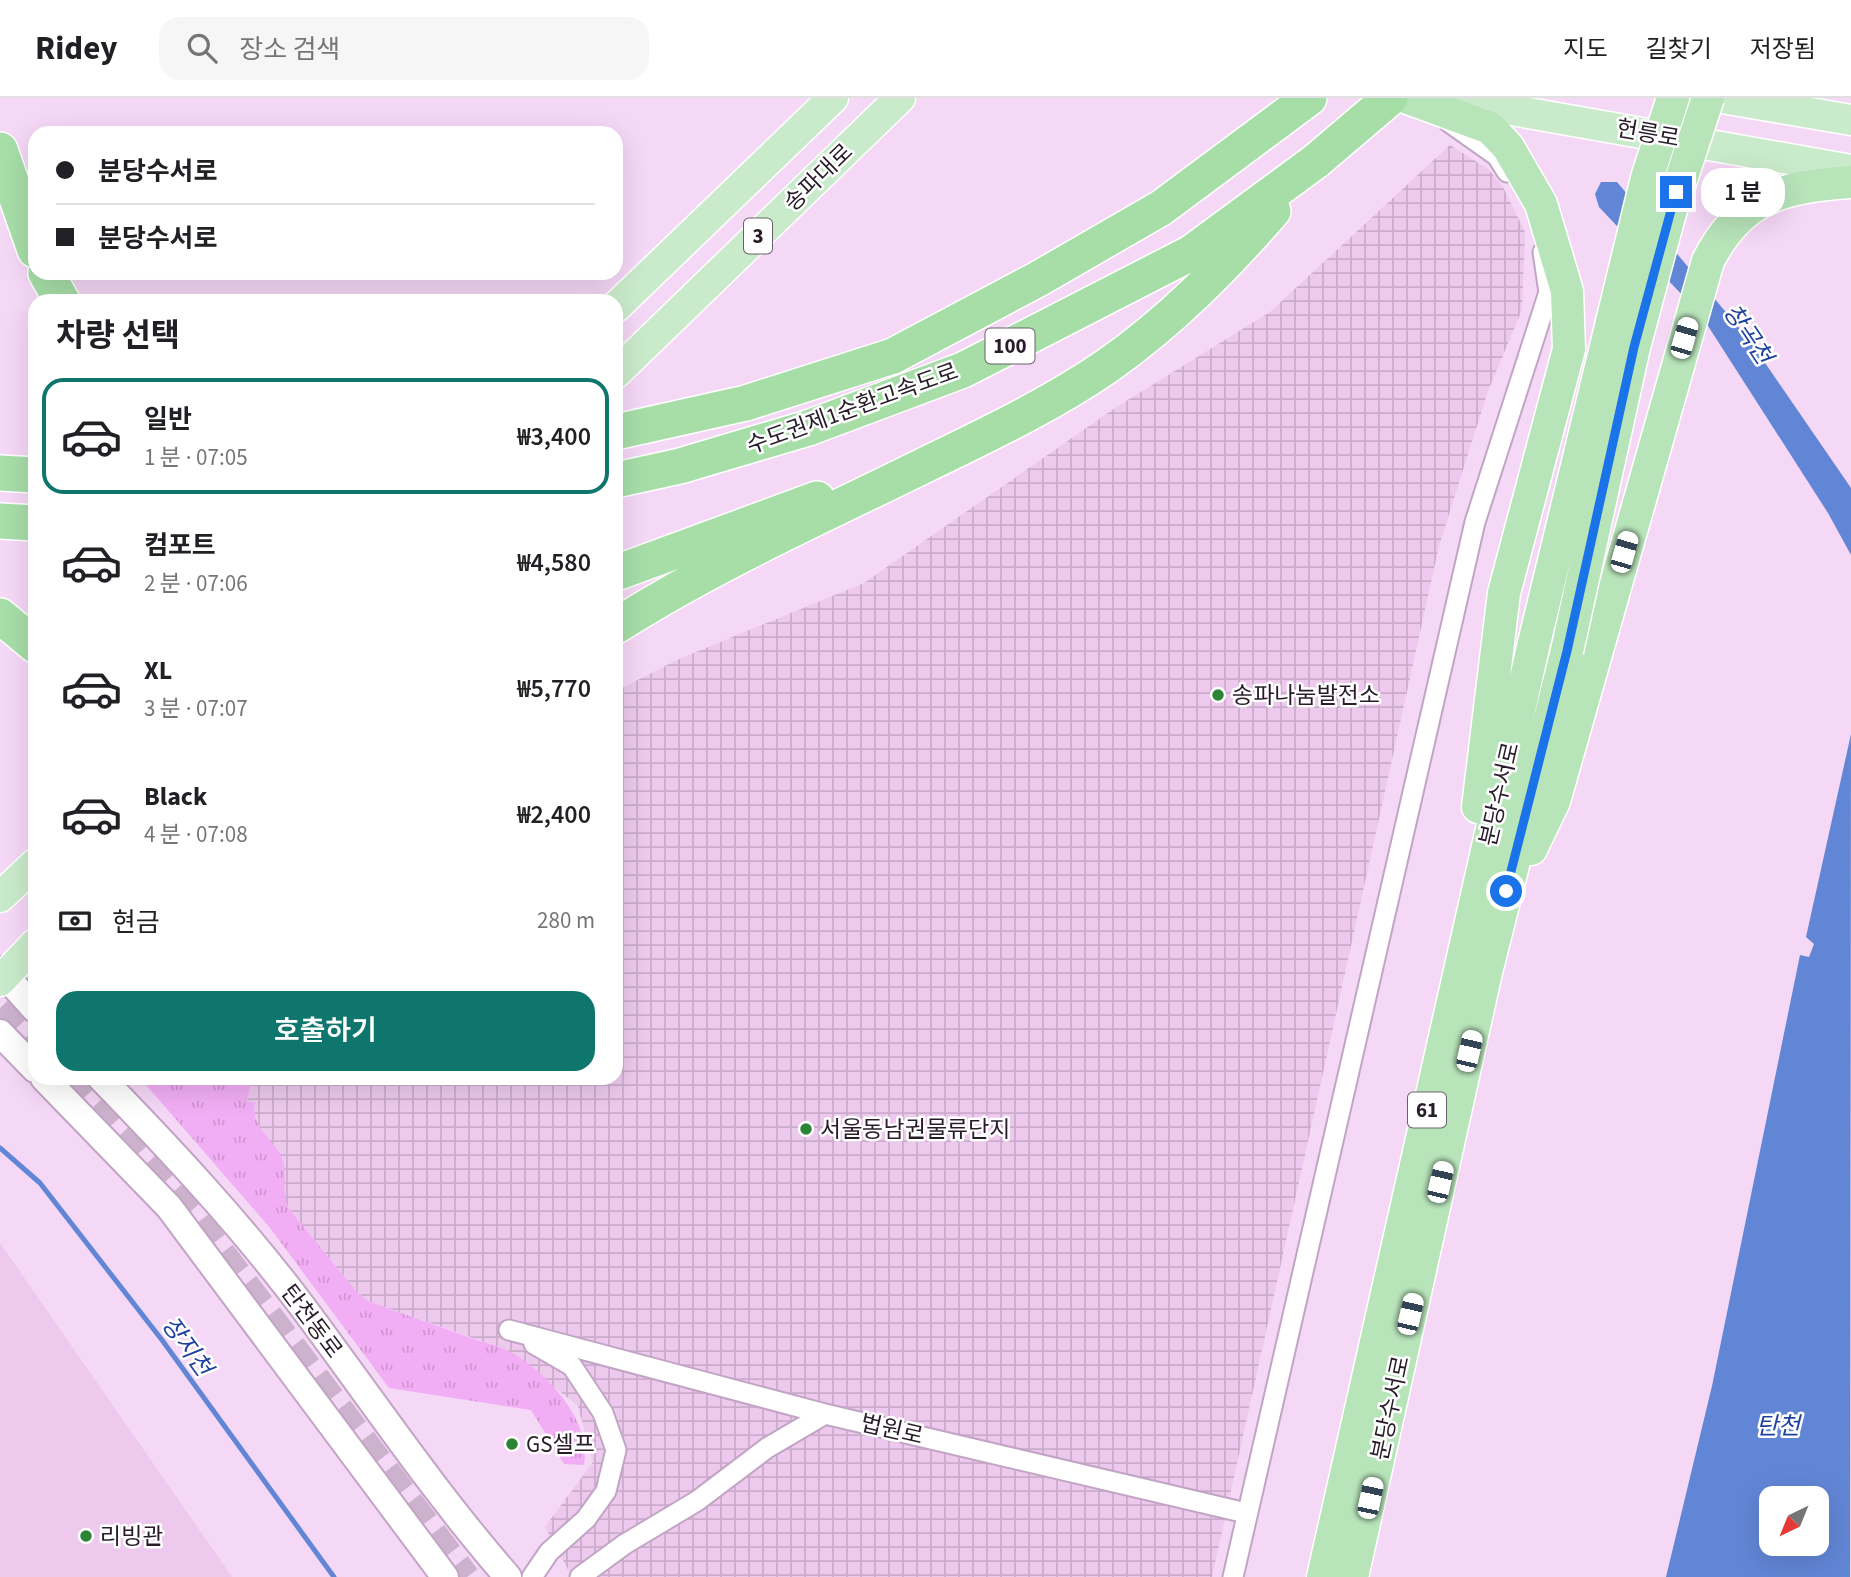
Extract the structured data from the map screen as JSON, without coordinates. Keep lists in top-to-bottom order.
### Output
{
  "streets": {
    "highway": [
      "100",
      "수도권제1순환고속도로",
      "분당수서로",
      "61"
    ],
    "main road": [
      "헌릉로",
      "송파대로",
      "3",
      "탄천동로"
    ],
    "street": ["법원로"]
  },
  "water": ["창곡천", "장지천", "탄천"],
  "places": [
    "송파나눔발전소",
    "서울동남권물류단지",
    "GS셀프",
    "리빙관"
  ],
  "north": "bottom left",
  "page": {
    "header": "Ridey",
    "search": "장소 검색",
    "nav": ["지도", "길찾기", "저장됨"],
    "banner": ["분당수서로", "분당수서로"],
    "bubble": "1 분",
    "heading": "차량 선택",
    "list": [
      {
        "name": "일반",
        "note": "1 분 · 07:05",
        "value": "₩3,400"
      },
      {
        "name": "컴포트",
        "note": "2 분 · 07:06",
        "value": "₩4,580"
      },
      {
        "name": "XL",
        "note": "3 분 · 07:07",
        "value": "₩5,770"
      },
      {
        "name": "Black",
        "note": "4 분 · 07:08",
        "value": "₩2,400"
      }
    ],
    "pay": ["현금", "280 m"],
    "buttons": "호출하기"
  }
}
